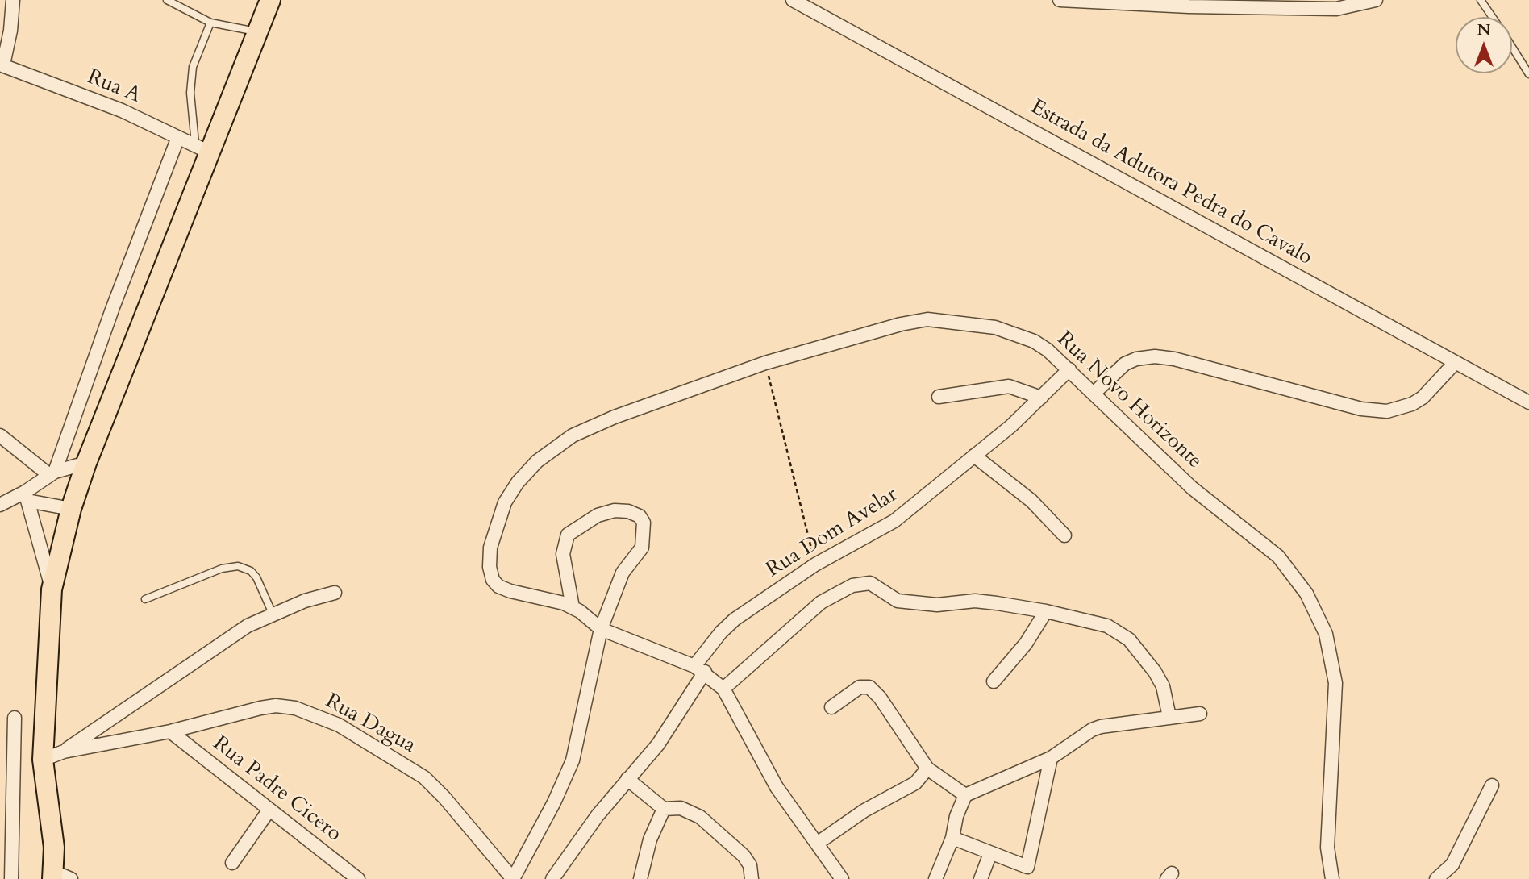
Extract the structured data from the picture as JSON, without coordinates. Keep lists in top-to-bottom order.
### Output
{
  "streets": {
    "street": [
      "Rua A",
      "Estrada da Adutora Pedra do Cavalo",
      "Rua Novo Horizonte",
      "Rua Dom Avelar",
      "Rua Dagua",
      "Rua Padre Cicero"
    ]
  },
  "crossings": [
    ["Rua Novo Horizonte", "Rua Dom Avelar"],
    ["Rua Dagua", "Rua Padre Cicero"]
  ],
  "north": "top"
}
